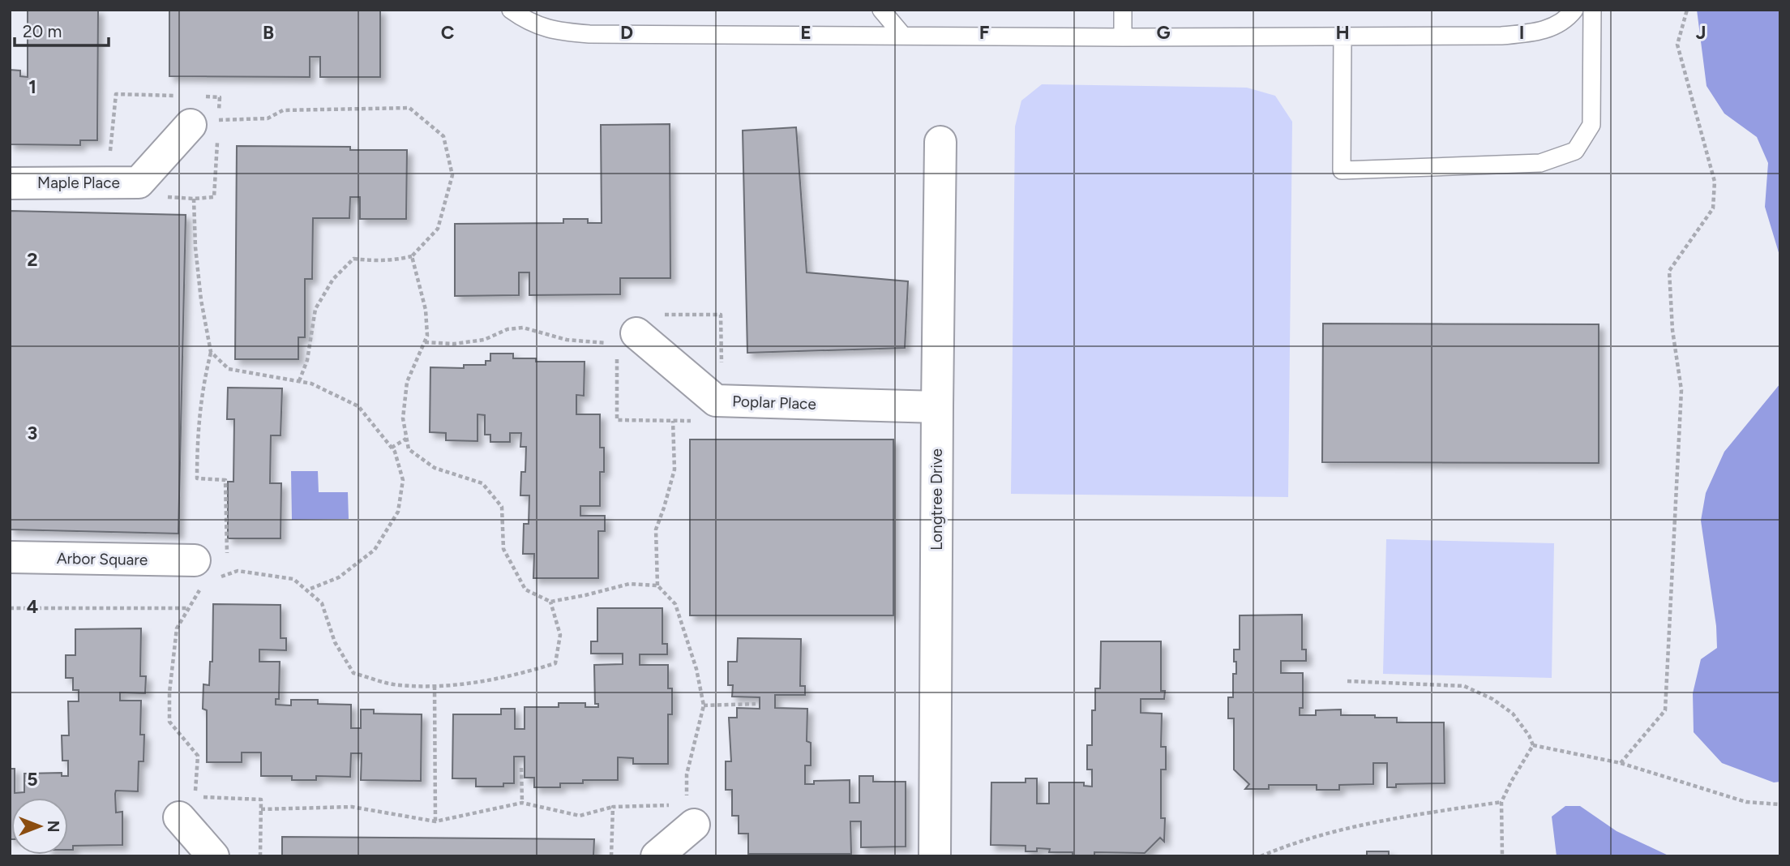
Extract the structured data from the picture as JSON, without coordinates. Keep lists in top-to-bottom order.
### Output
{
  "streets": {
    "street": [
      "Maple Place",
      "Poplar Place",
      "Longtree Drive",
      "Arbor Square"
    ]
  },
  "crossings": [
    ["Poplar Place", "Longtree Drive"]
  ],
  "scale_bar": "20 m",
  "north": "right",
  "grid": {
    "columns": [
      "B",
      "C",
      "D",
      "E",
      "F",
      "G",
      "H",
      "I",
      "J"
    ],
    "rows": [
      "1",
      "2",
      "3",
      "4",
      "5"
    ]
  }
}
